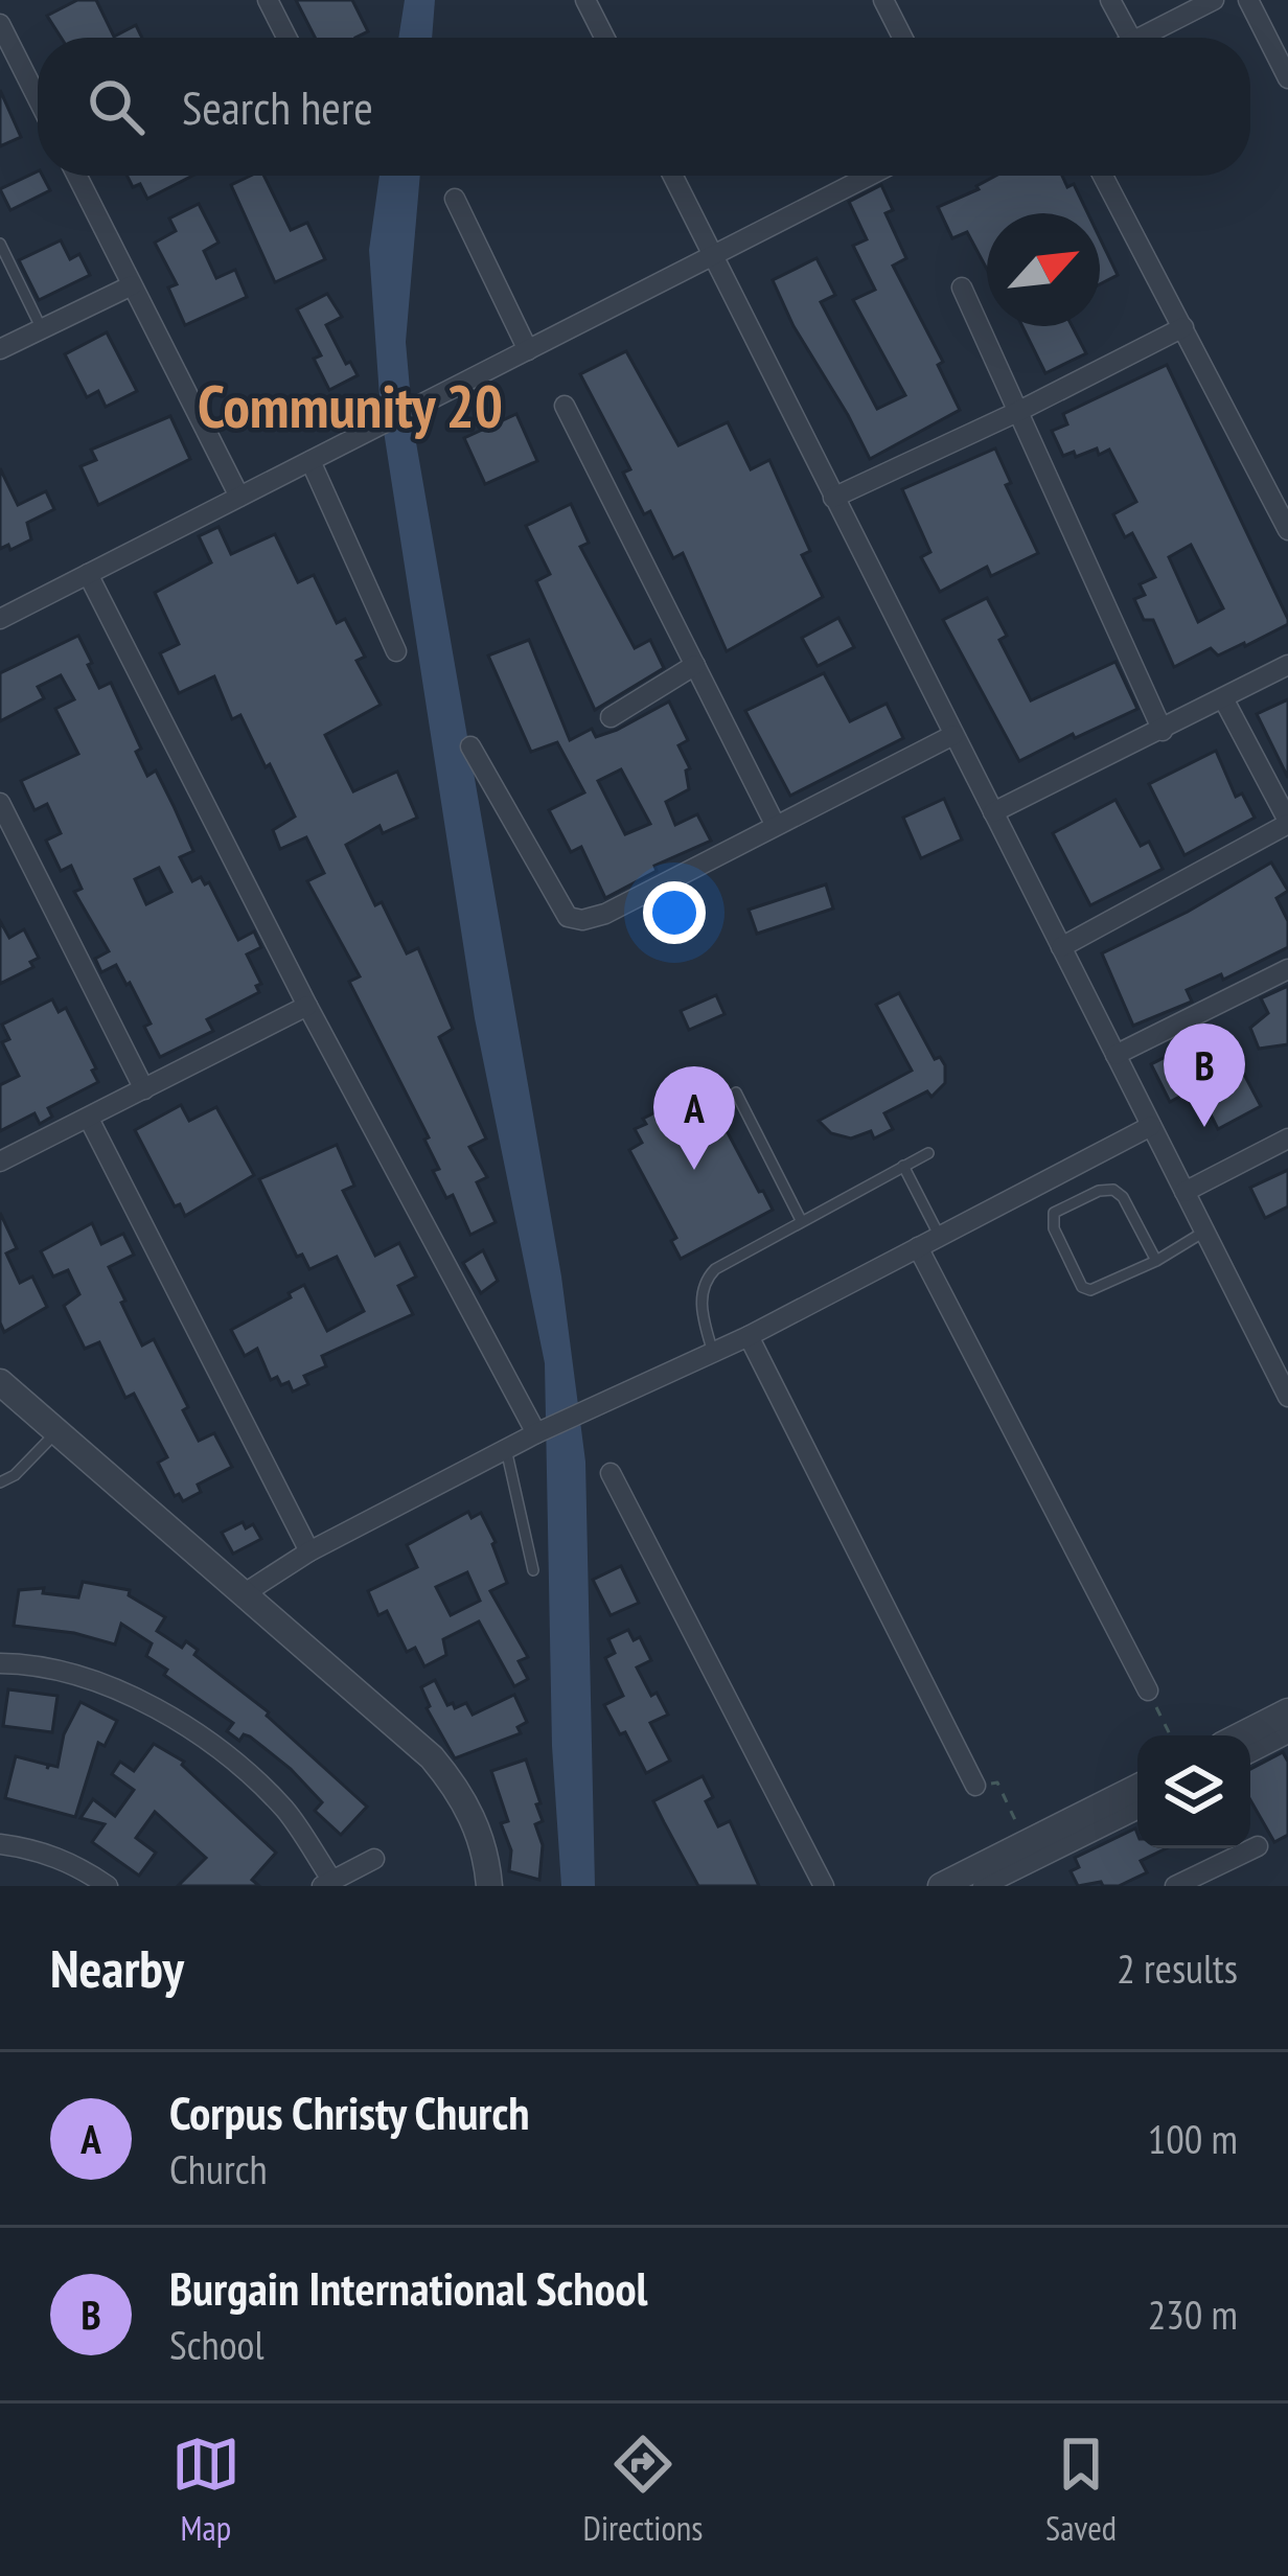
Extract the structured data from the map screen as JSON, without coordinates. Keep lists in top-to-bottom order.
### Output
{
  "districts": ["Community 20"],
  "north": "top right",
  "page": {
    "search": "Search here",
    "pins": ["B", "A"],
    "heading": ["Nearby", "2 results"],
    "list": [
      {
        "mark": "A",
        "name": "Corpus Christy Church",
        "note": "Church",
        "value": "100 m"
      },
      {
        "mark": "B",
        "name": "Burgain International School",
        "note": "School",
        "value": "230 m"
      }
    ],
    "nav": ["Map", "Directions", "Saved"]
  }
}
